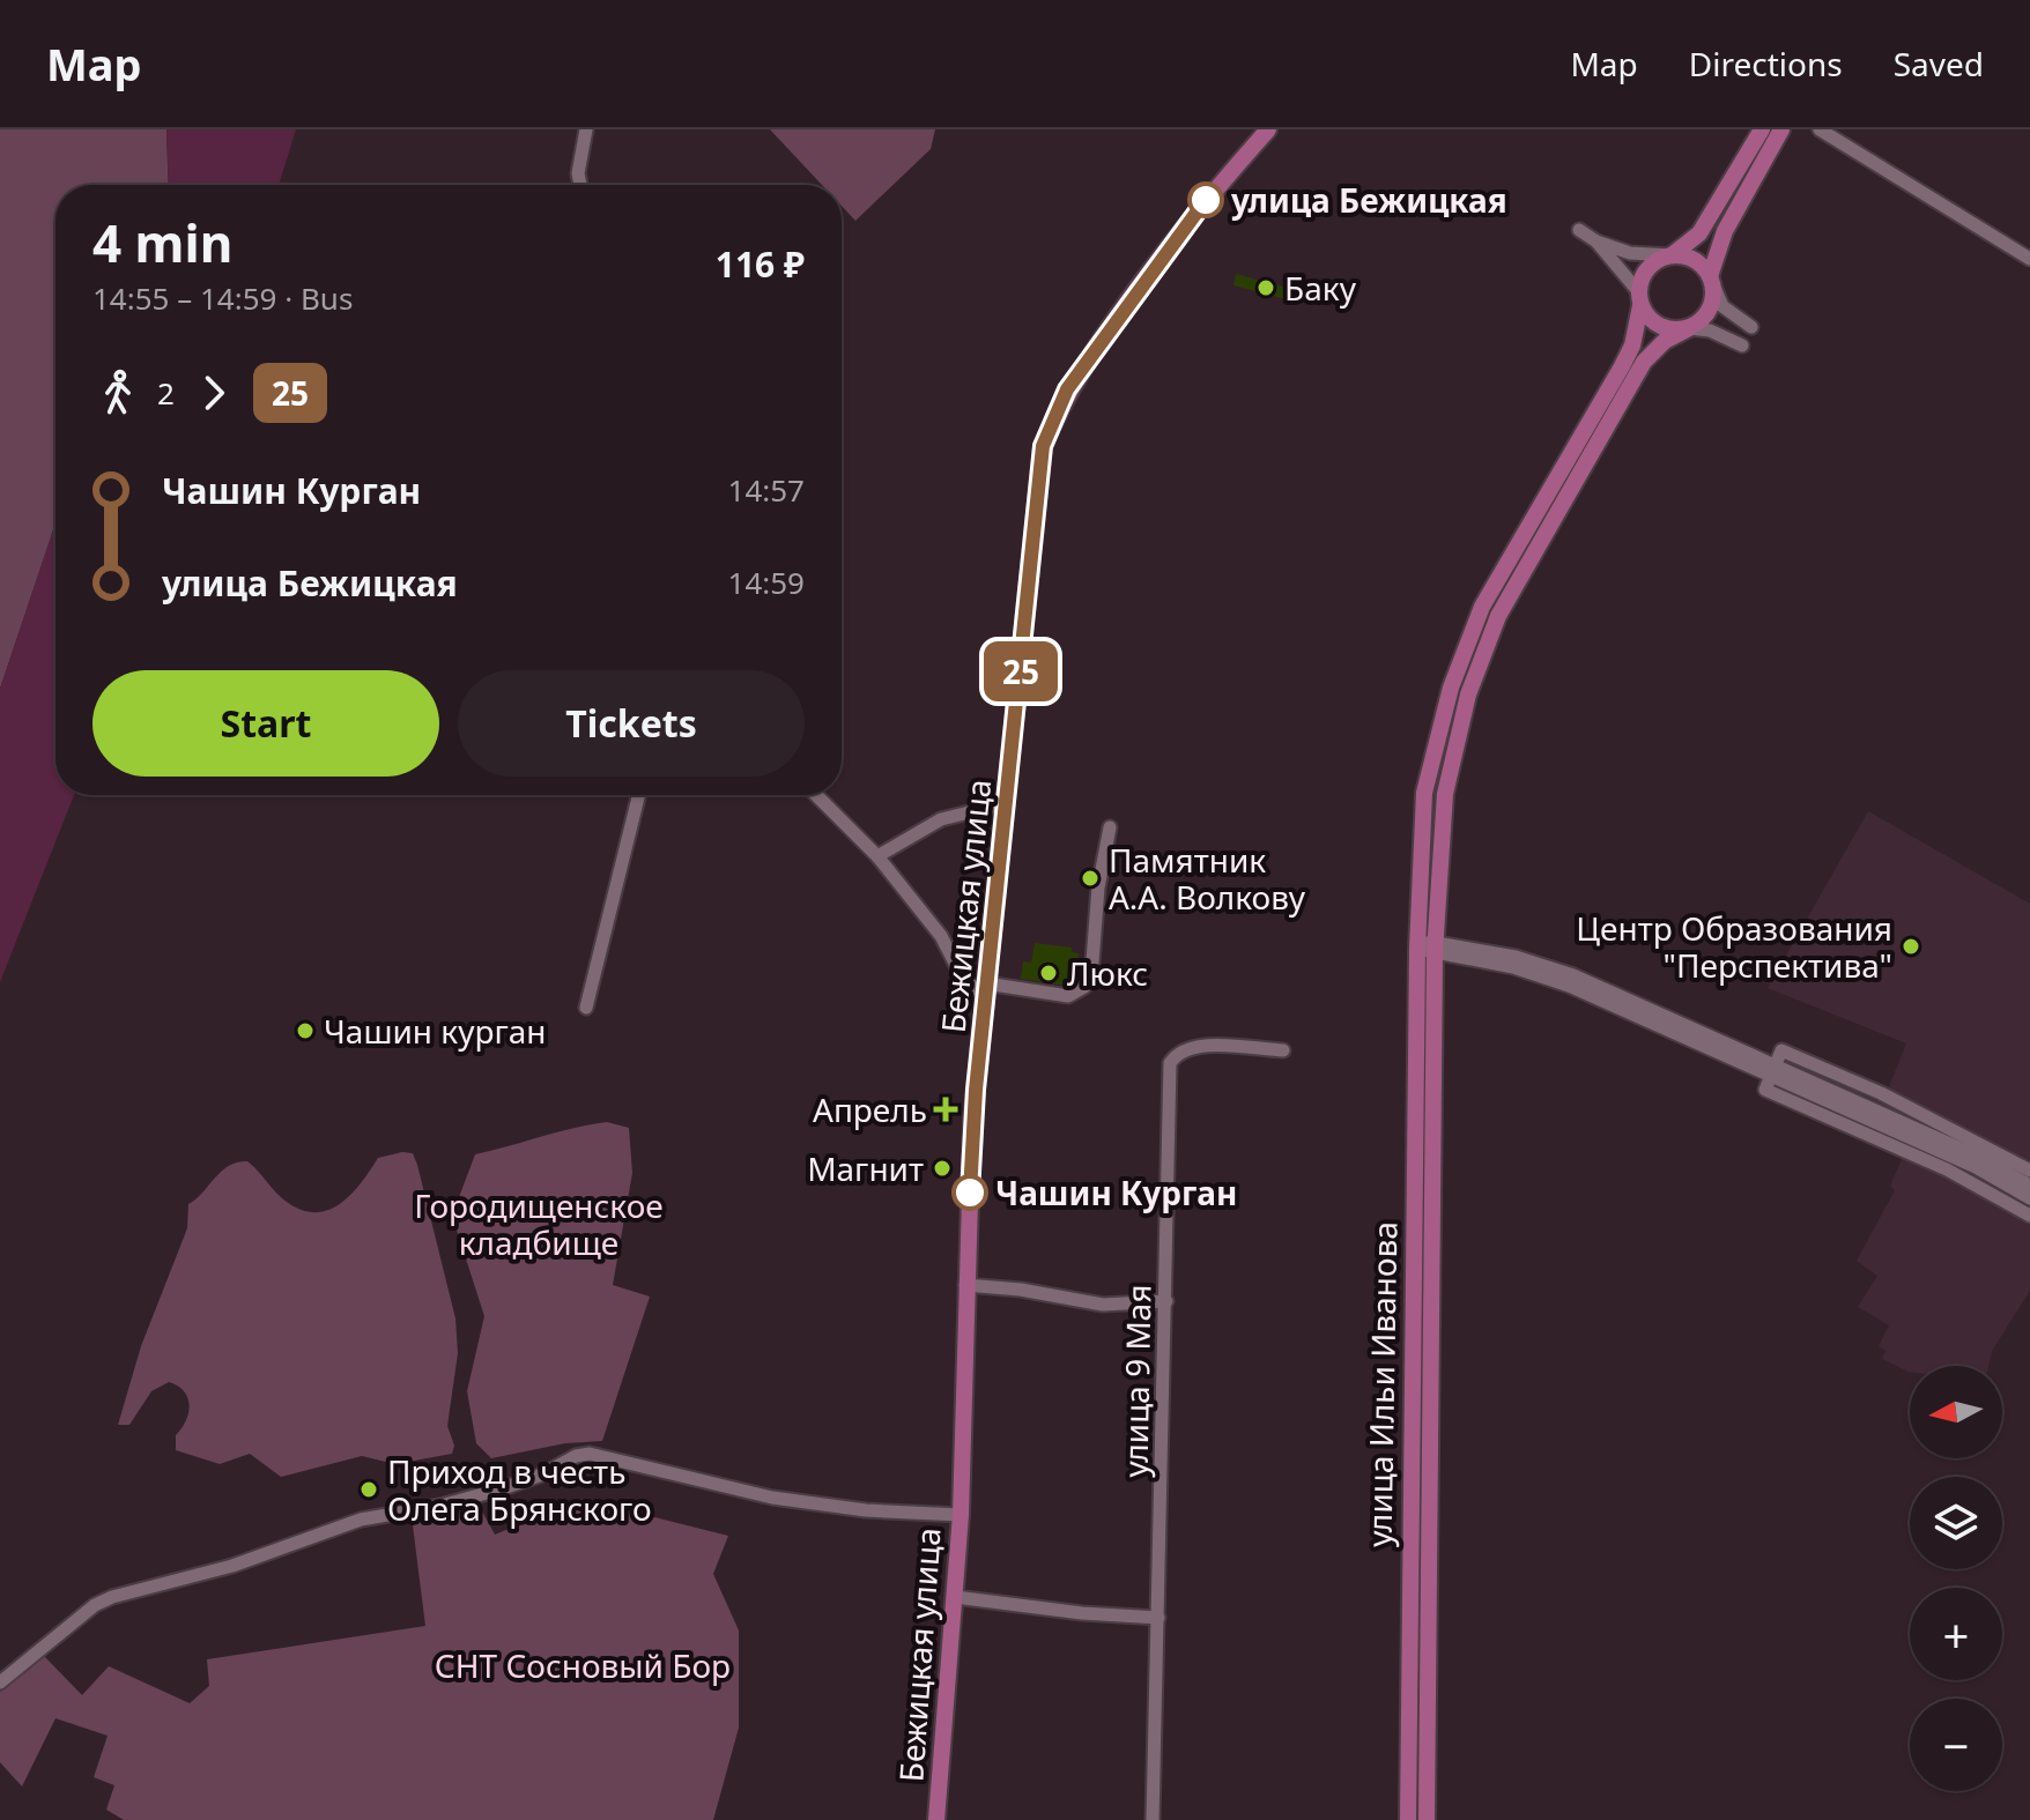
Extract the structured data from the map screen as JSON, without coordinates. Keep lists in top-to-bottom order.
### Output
{
  "streets": {
    "main road": ["Бежицкая улица", "улица Ильи Иванова"],
    "street": ["улица 9 Мая"]
  },
  "parks": ["Городищенское кладбище", "СНТ Сосновый Бор"],
  "places": {
    "other": [
      "улица Бежицкая",
      "Баку",
      "Памятник А.А. Волкову",
      "Центр Образования \"Перспектива\"",
      "Люкс",
      "Чашин курган",
      "Магнит",
      "Чашин Курган",
      "Приход в честь Олега Брянского"
    ],
    "health": ["Апрель"]
  },
  "lines": ["bus line 25"],
  "north": "left",
  "page": {
    "header": "Map",
    "nav": ["Map", "Directions", "Saved"],
    "on_map": "25",
    "heading": ["4 min", "14:55 – 14:59 · Bus", "116 ₽"],
    "legs": ["2", "25"],
    "list": [
      {
        "name": "Чашин Курган",
        "value": "14:57"
      },
      {
        "name": "улица Бежицкая",
        "value": "14:59"
      }
    ],
    "buttons": ["Start", "Tickets"],
    "map_buttons": ["+", "−"]
  }
}
